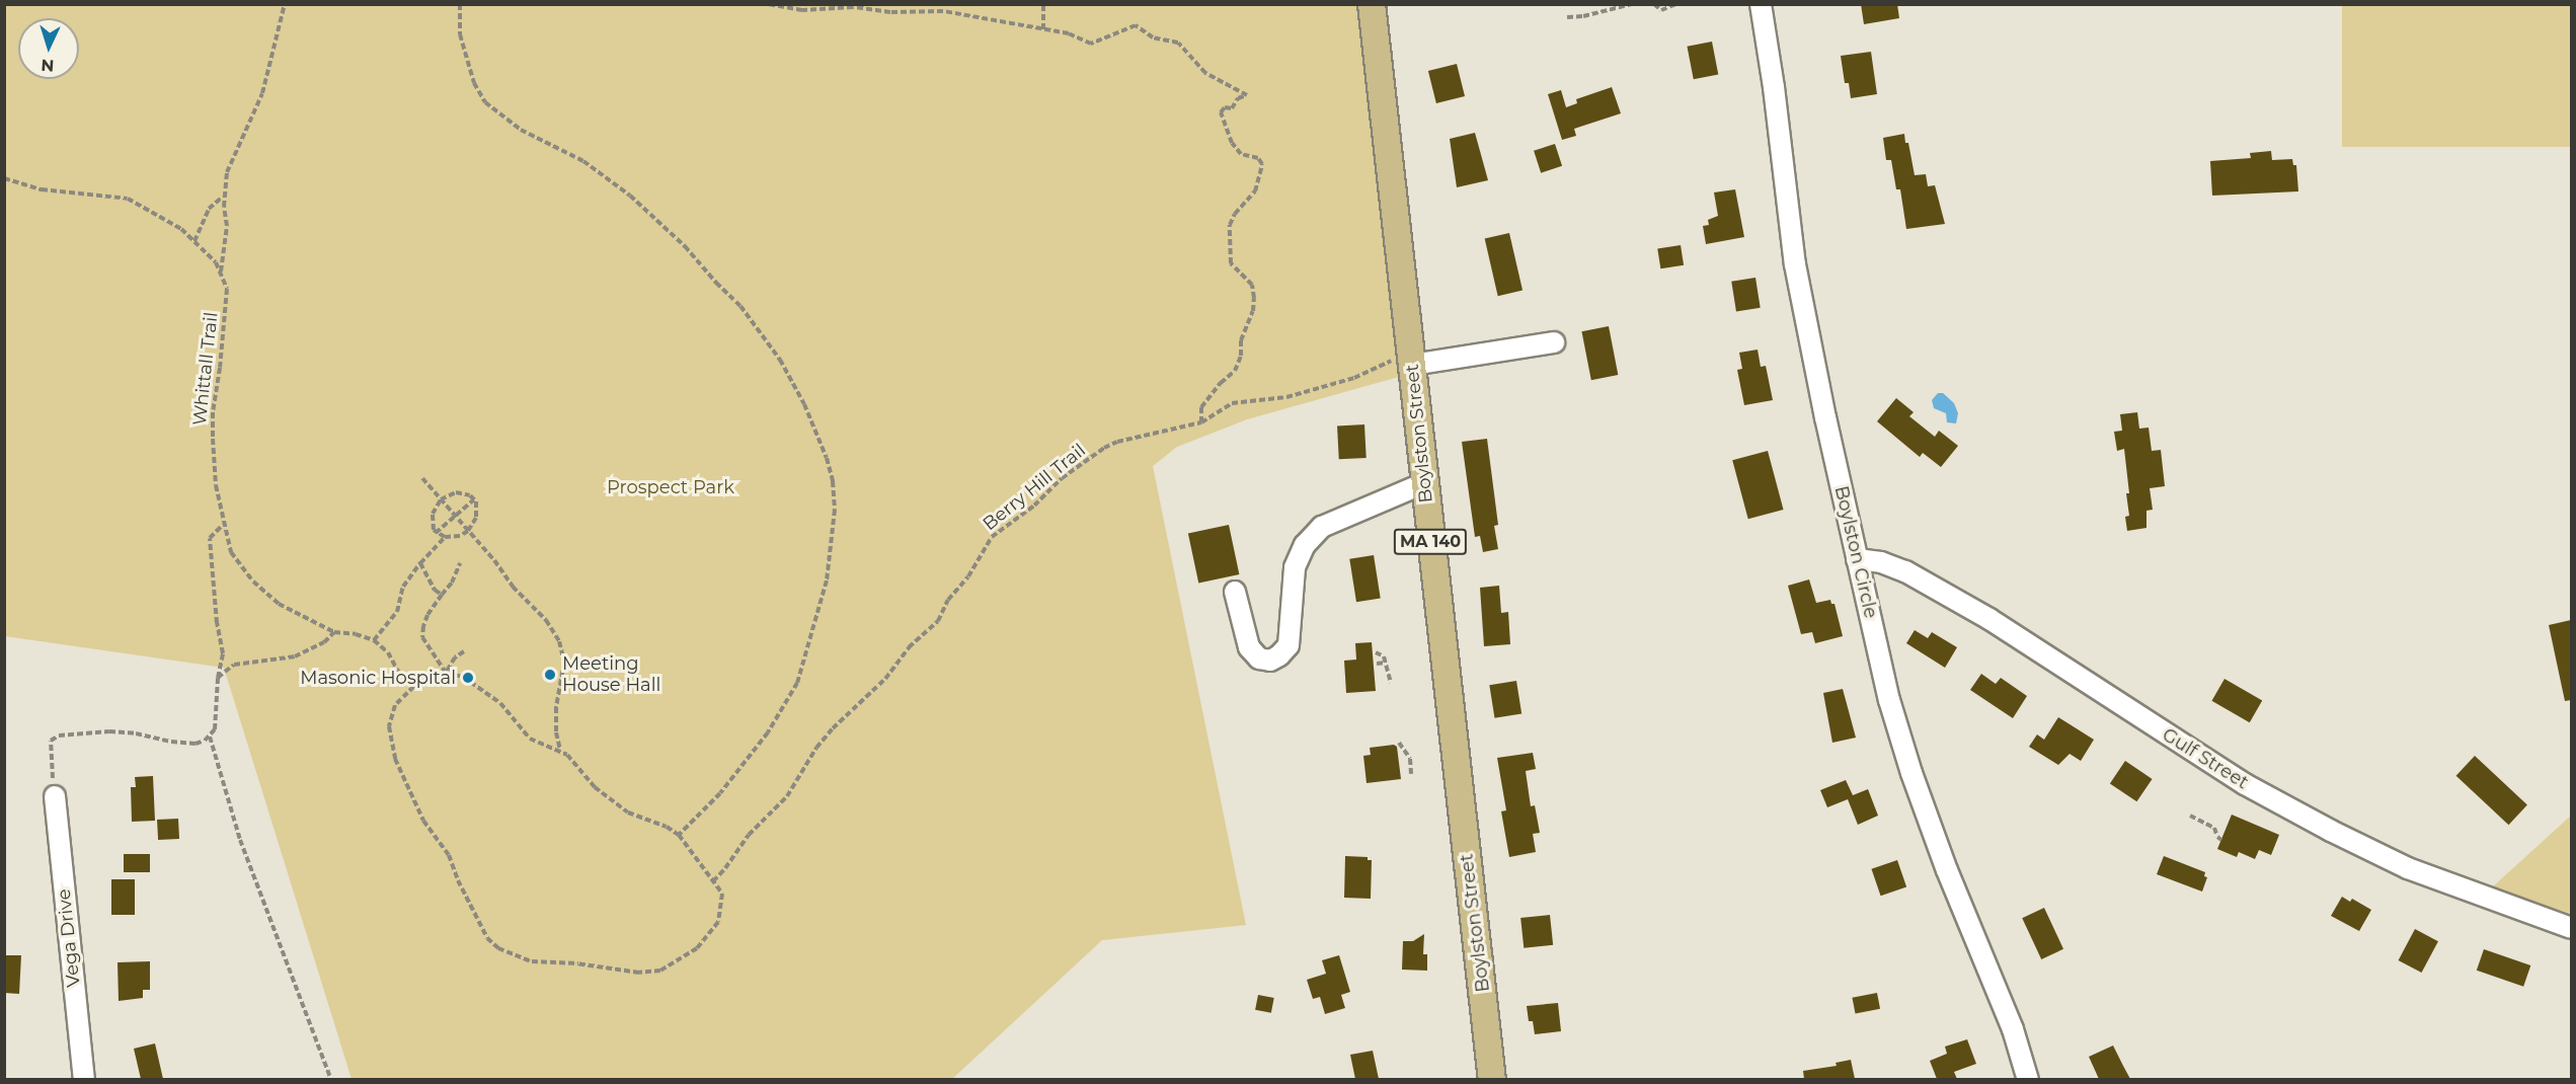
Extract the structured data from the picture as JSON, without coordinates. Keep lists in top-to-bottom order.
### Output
{
  "streets": {
    "main road": ["Boylston Street", "MA 140"],
    "street": ["Boylston Circle", "Gulf Street", "Vega Drive"],
    "path": ["Whittall Trail", "Berry Hill Trail"]
  },
  "crossings": [
    ["Boylston Street", "Berry Hill Trail"],
    ["Boylston Circle", "Gulf Street"]
  ],
  "parks": ["Prospect Park"],
  "places": ["Meeting House Hall", "Masonic Hospital"],
  "north": "bottom"
}
